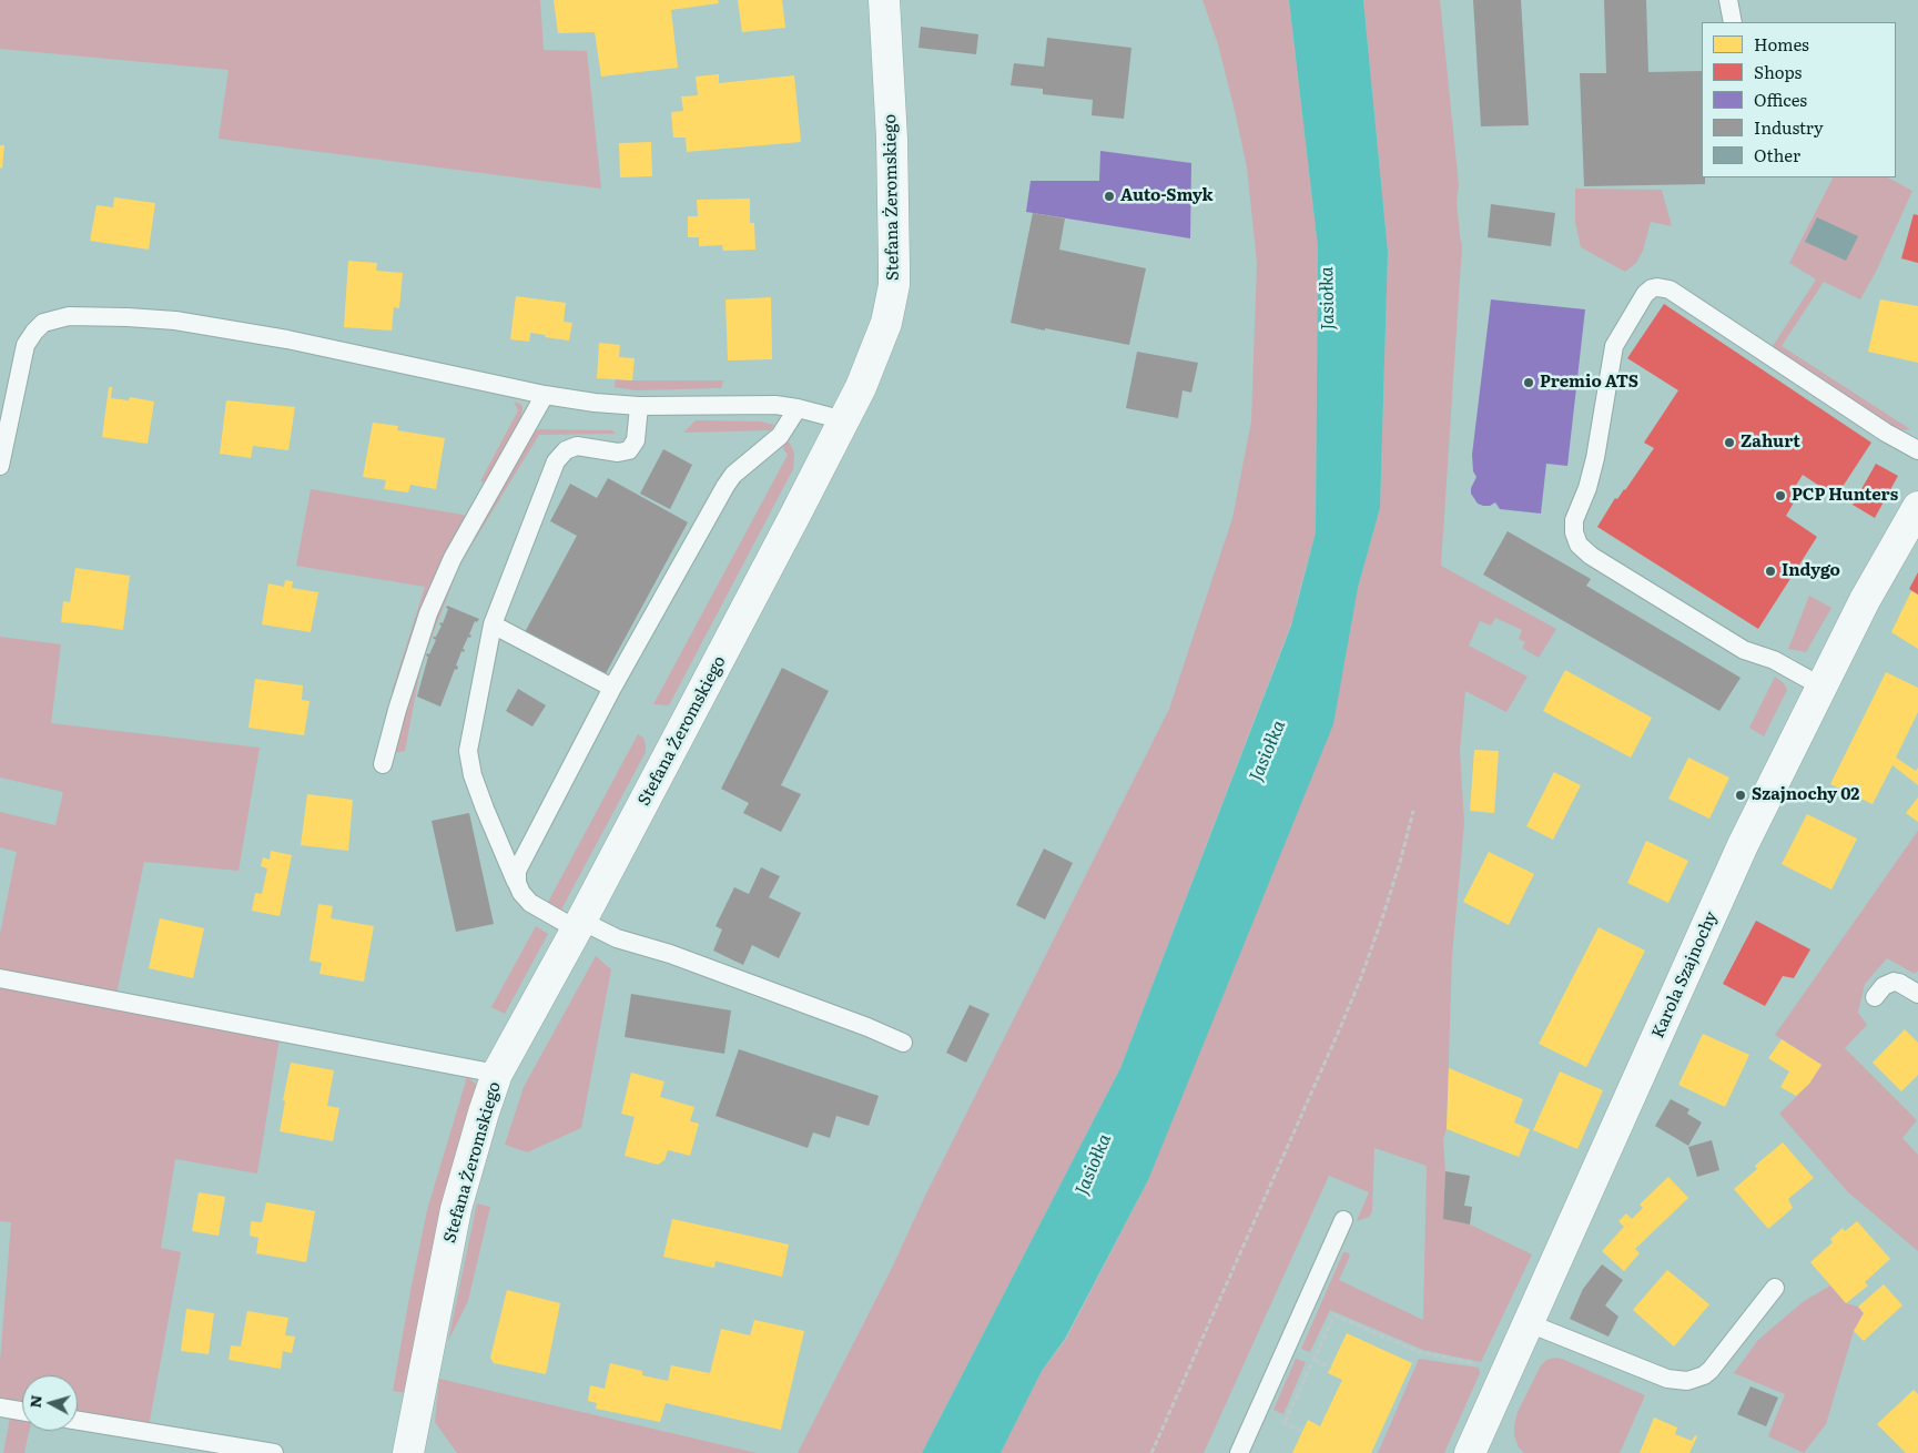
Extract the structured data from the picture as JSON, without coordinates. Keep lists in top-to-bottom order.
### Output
{
  "streets": {
    "street": ["Stefana Żeromskiego", "Karola Szajnochy"]
  },
  "water": ["Jasiołka"],
  "places": [
    "Auto-Smyk",
    "Premio ATS",
    "Zahurt",
    "PCP Hunters",
    "Indygo",
    "Szajnochy 02"
  ],
  "legend": [
    "Homes",
    "Shops",
    "Offices",
    "Industry",
    "Other"
  ],
  "north": "left"
}
